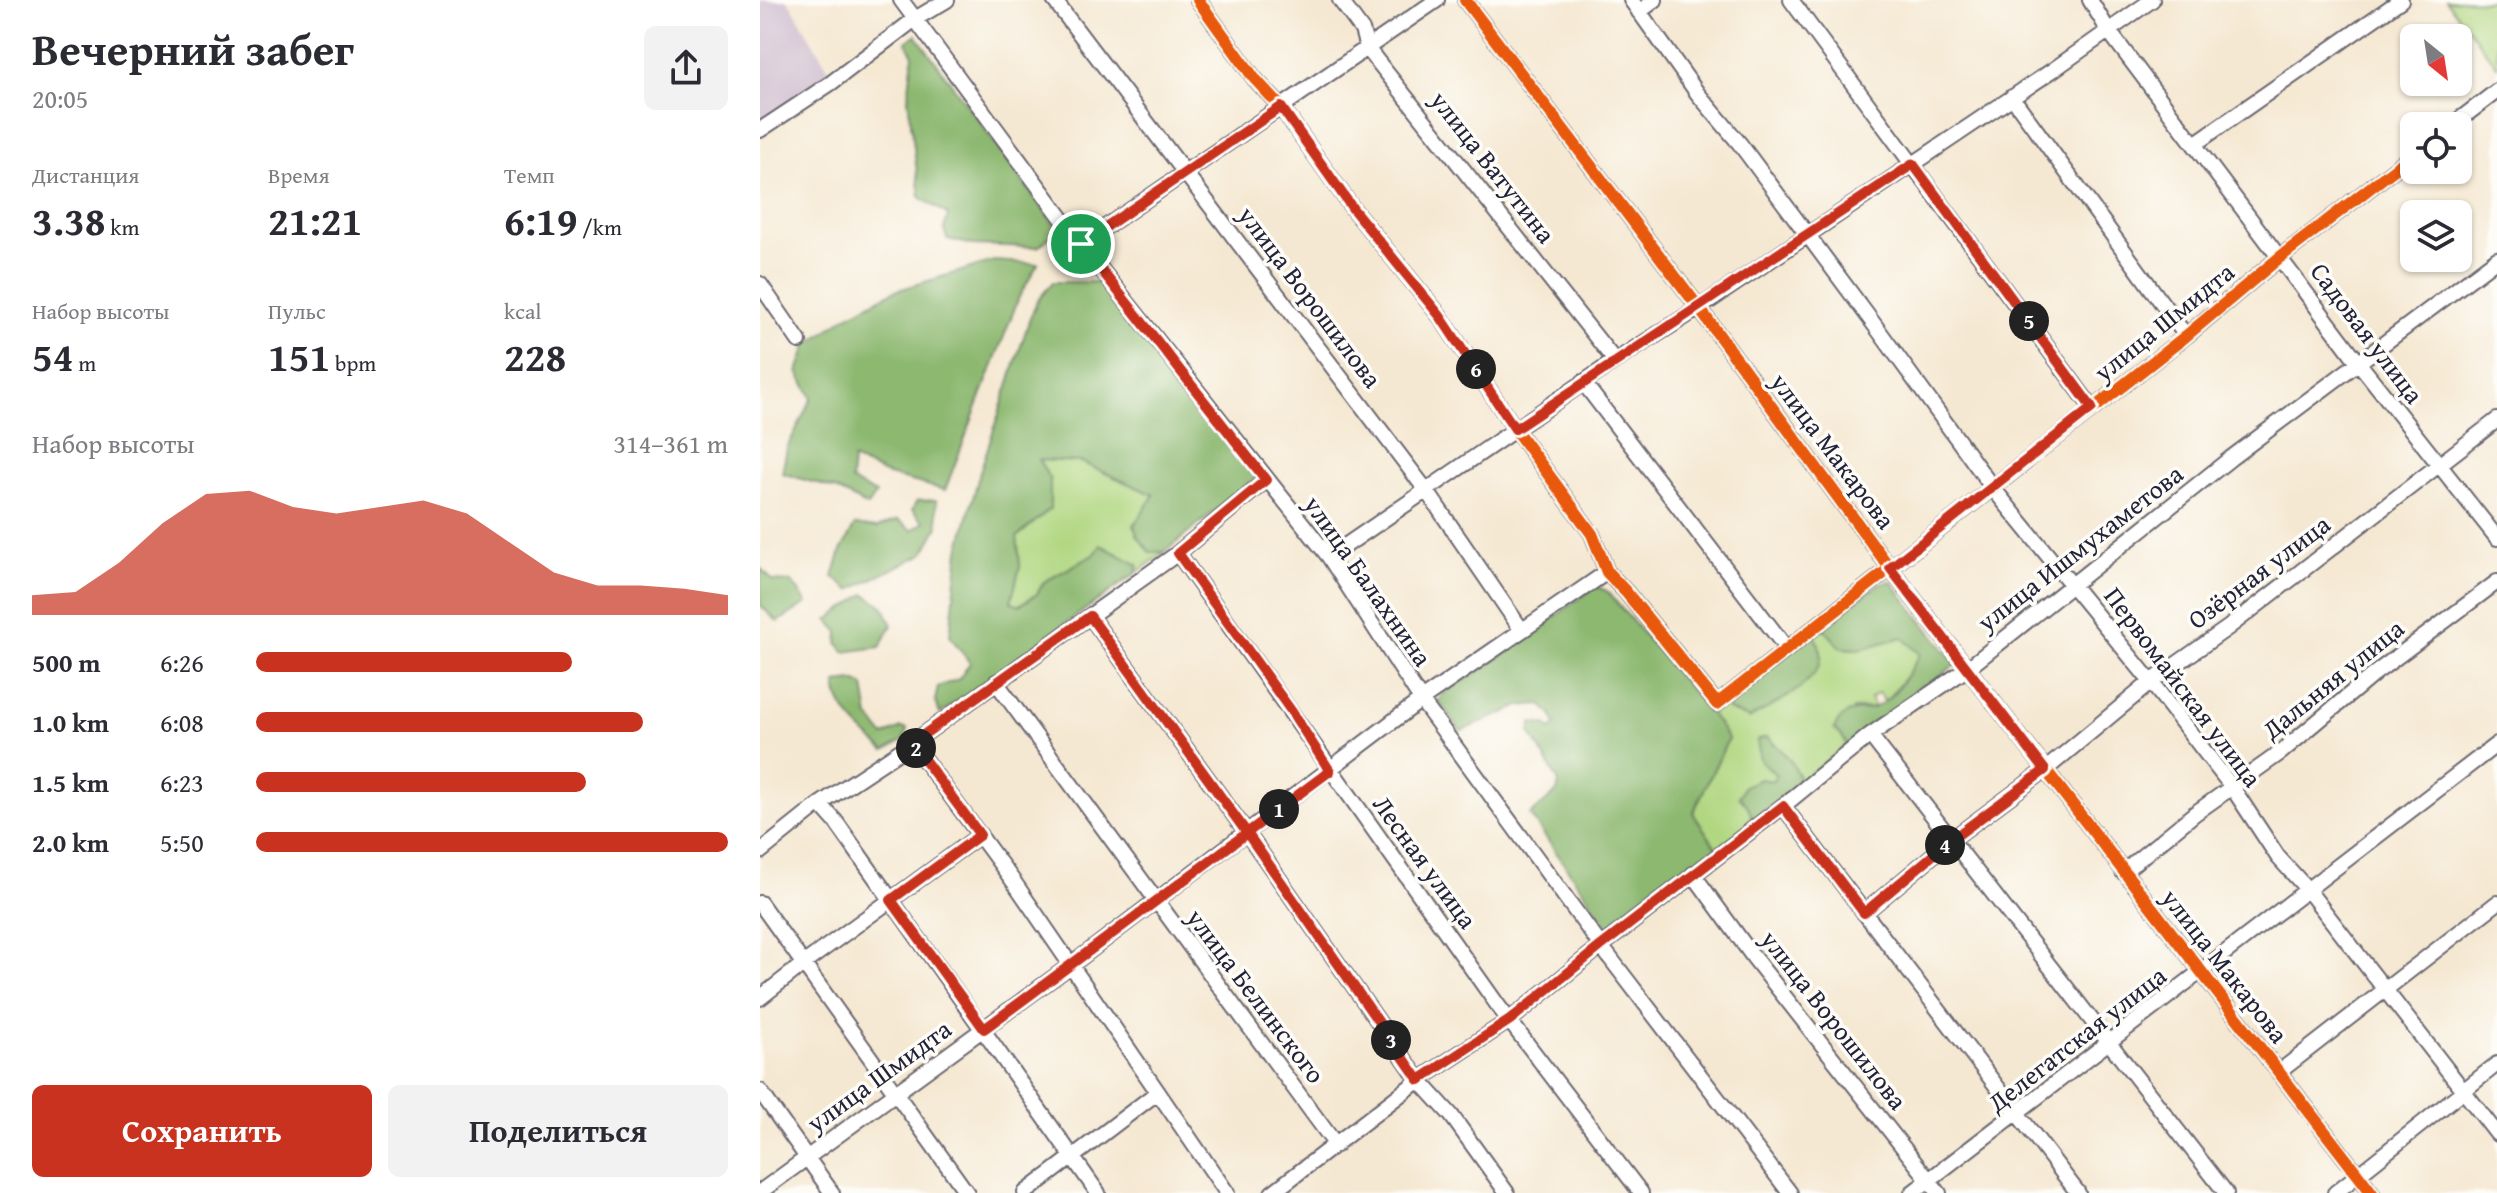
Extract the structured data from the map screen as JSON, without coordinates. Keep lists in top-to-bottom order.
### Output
{
  "streets": {
    "street": [
      "улица Ватутина",
      "улица Ворошилова",
      "улица Шмидта",
      "Садовая улица",
      "улица Макарова",
      "улица Ишмухаметова",
      "Озёрная улица",
      "улица Балахнина",
      "Дальняя улица",
      "Первомайская улица",
      "Лесная улица",
      "улица Белинского",
      "Делегатская улица"
    ]
  },
  "crossings": [
    ["улица Ворошилова", "улица Шмидта"],
    ["улица Ворошилова", "улица Ишмухаметова"],
    ["улица Ворошилова", "Делегатская улица"],
    ["улица Шмидта", "Садовая улица"],
    ["улица Шмидта", "улица Макарова"],
    ["улица Шмидта", "улица Балахнина"],
    ["улица Шмидта", "Первомайская улица"],
    ["улица Шмидта", "Лесная улица"],
    ["улица Шмидта", "улица Белинского"],
    ["Садовая улица", "улица Ишмухаметова"],
    ["Садовая улица", "Озёрная улица"],
    ["улица Макарова", "улица Ишмухаметова"],
    ["улица Макарова", "Озёрная улица"],
    ["улица Макарова", "Дальняя улица"],
    ["улица Макарова", "Делегатская улица"],
    ["улица Ишмухаметова", "улица Балахнина"],
    ["улица Ишмухаметова", "Первомайская улица"],
    ["улица Ишмухаметова", "Лесная улица"],
    ["улица Ишмухаметова", "улица Белинского"],
    ["Озёрная улица", "Первомайская улица"],
    ["Дальняя улица", "Первомайская улица"],
    ["Первомайская улица", "Делегатская улица"]
  ],
  "north": "bottom right",
  "page": {
    "heading": ["Вечерний забег", "20:05"],
    "stats": [
      ["Дистанция", "3.38 km"],
      ["Время", "21:21"],
      ["Темп", "6:19 /km"],
      ["Набор высоты", "54 m"],
      ["Пульс", "151 bpm"],
      ["kcal", "228"]
    ],
    "pins": [
      "5",
      "6",
      "2",
      "1",
      "4",
      "3"
    ],
    "chart": ["Набор высоты", "314–361 m"],
    "list": [
      {
        "name": "500 m",
        "note": "6:26"
      },
      {
        "name": "1.0 km",
        "note": "6:08"
      },
      {
        "name": "1.5 km",
        "note": "6:23"
      },
      {
        "name": "2.0 km",
        "note": "5:50"
      }
    ],
    "buttons": ["Сохранить", "Поделиться"]
  }
}
